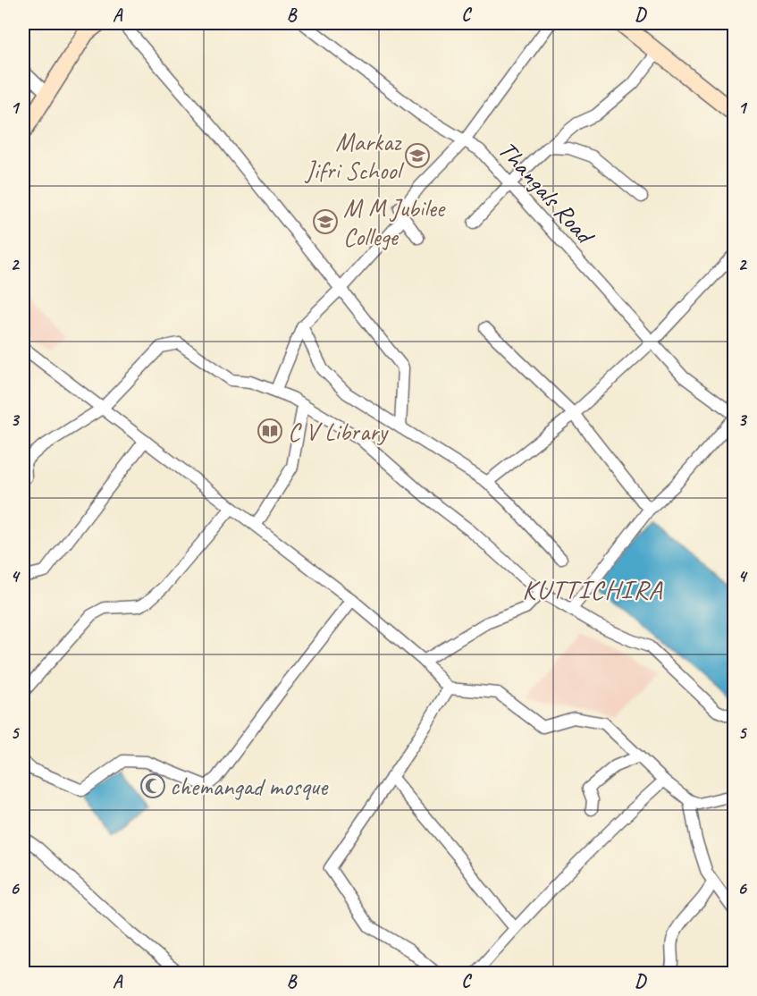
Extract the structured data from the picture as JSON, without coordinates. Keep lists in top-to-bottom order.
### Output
{
  "streets": {
    "street": ["Thangals Road"]
  },
  "districts": ["KUTTICHIRA"],
  "places": {
    "school or university": ["Markaz Jifri School", "M M Jubilee College"],
    "library": ["C V Library"],
    "mosque": ["chemangad mosque"]
  },
  "grid": {
    "columns": [
      "A",
      "B",
      "C",
      "D"
    ],
    "rows": [
      "1",
      "2",
      "3",
      "4",
      "5",
      "6"
    ]
  }
}
